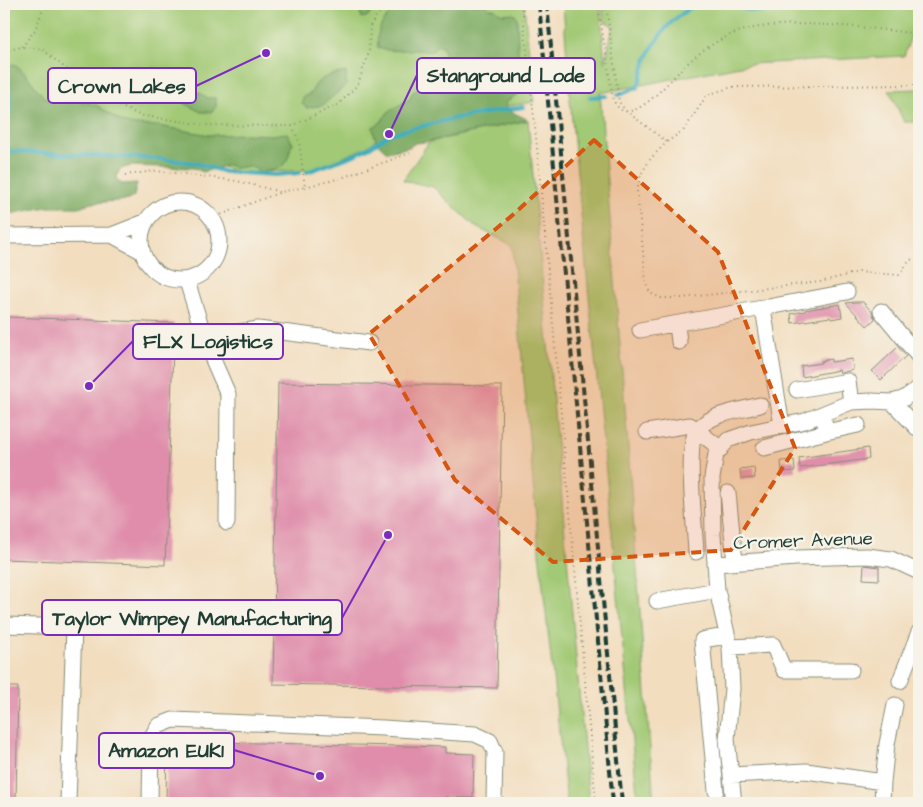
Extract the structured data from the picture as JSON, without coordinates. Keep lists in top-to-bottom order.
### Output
{
  "streets": {
    "street": ["Cromer Avenue"]
  },
  "places": [
    "Crown Lakes",
    "Stanground Lode",
    "FLX Logistics",
    "Taylor Wimpey Manufacturing",
    "Amazon EUK1"
  ]
}
